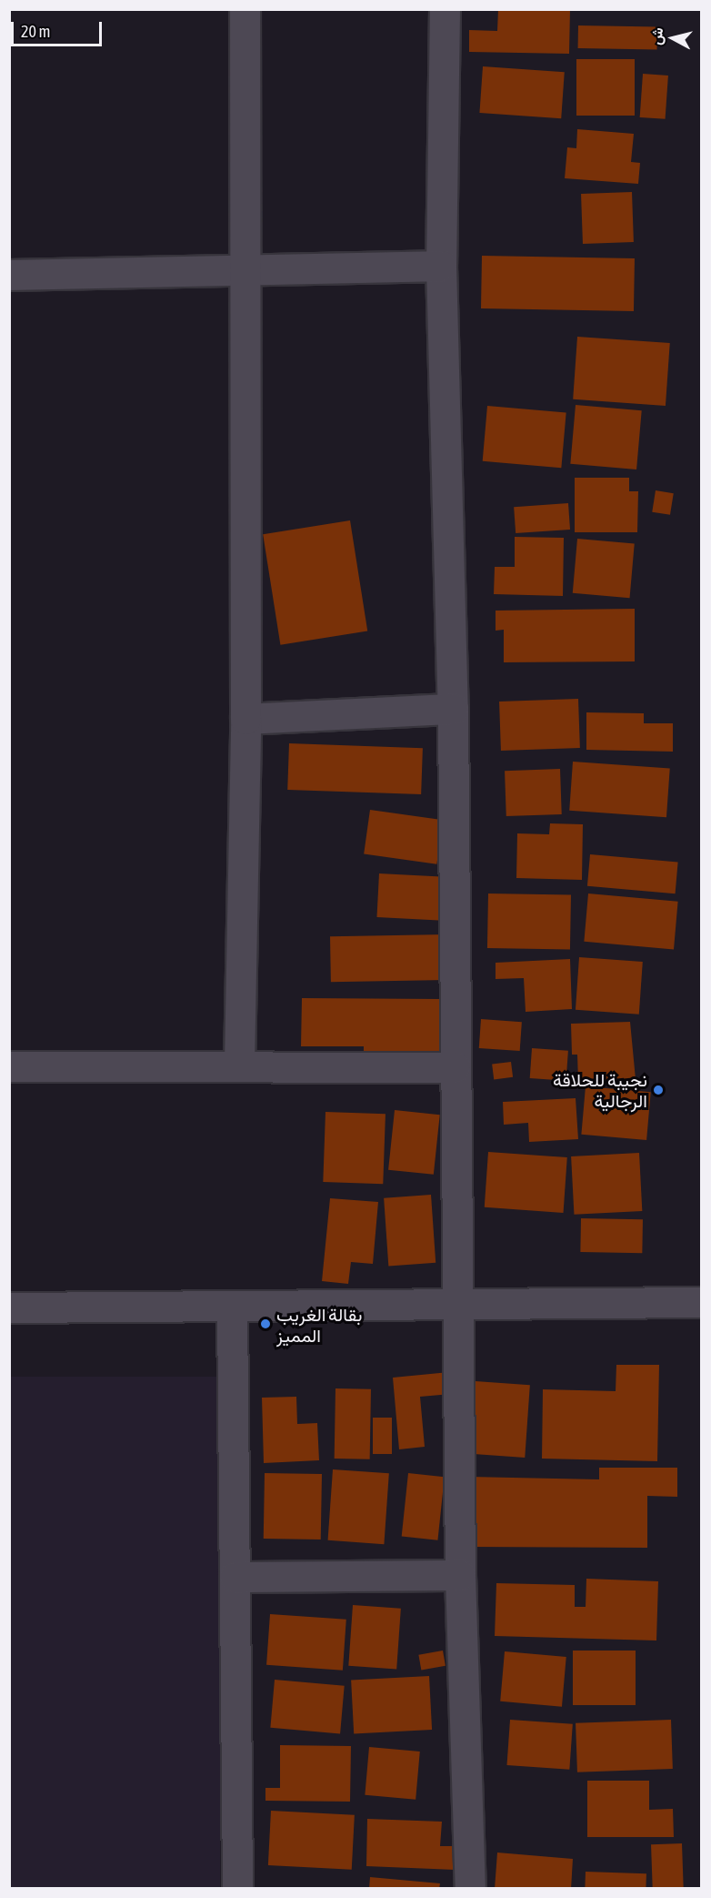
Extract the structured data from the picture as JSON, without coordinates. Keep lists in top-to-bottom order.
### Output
{
  "places": ["نجيبة للحلاقة الرجالية", "بقالة الغريب المميز"],
  "scale_bar": "20 m",
  "north": "left"
}
